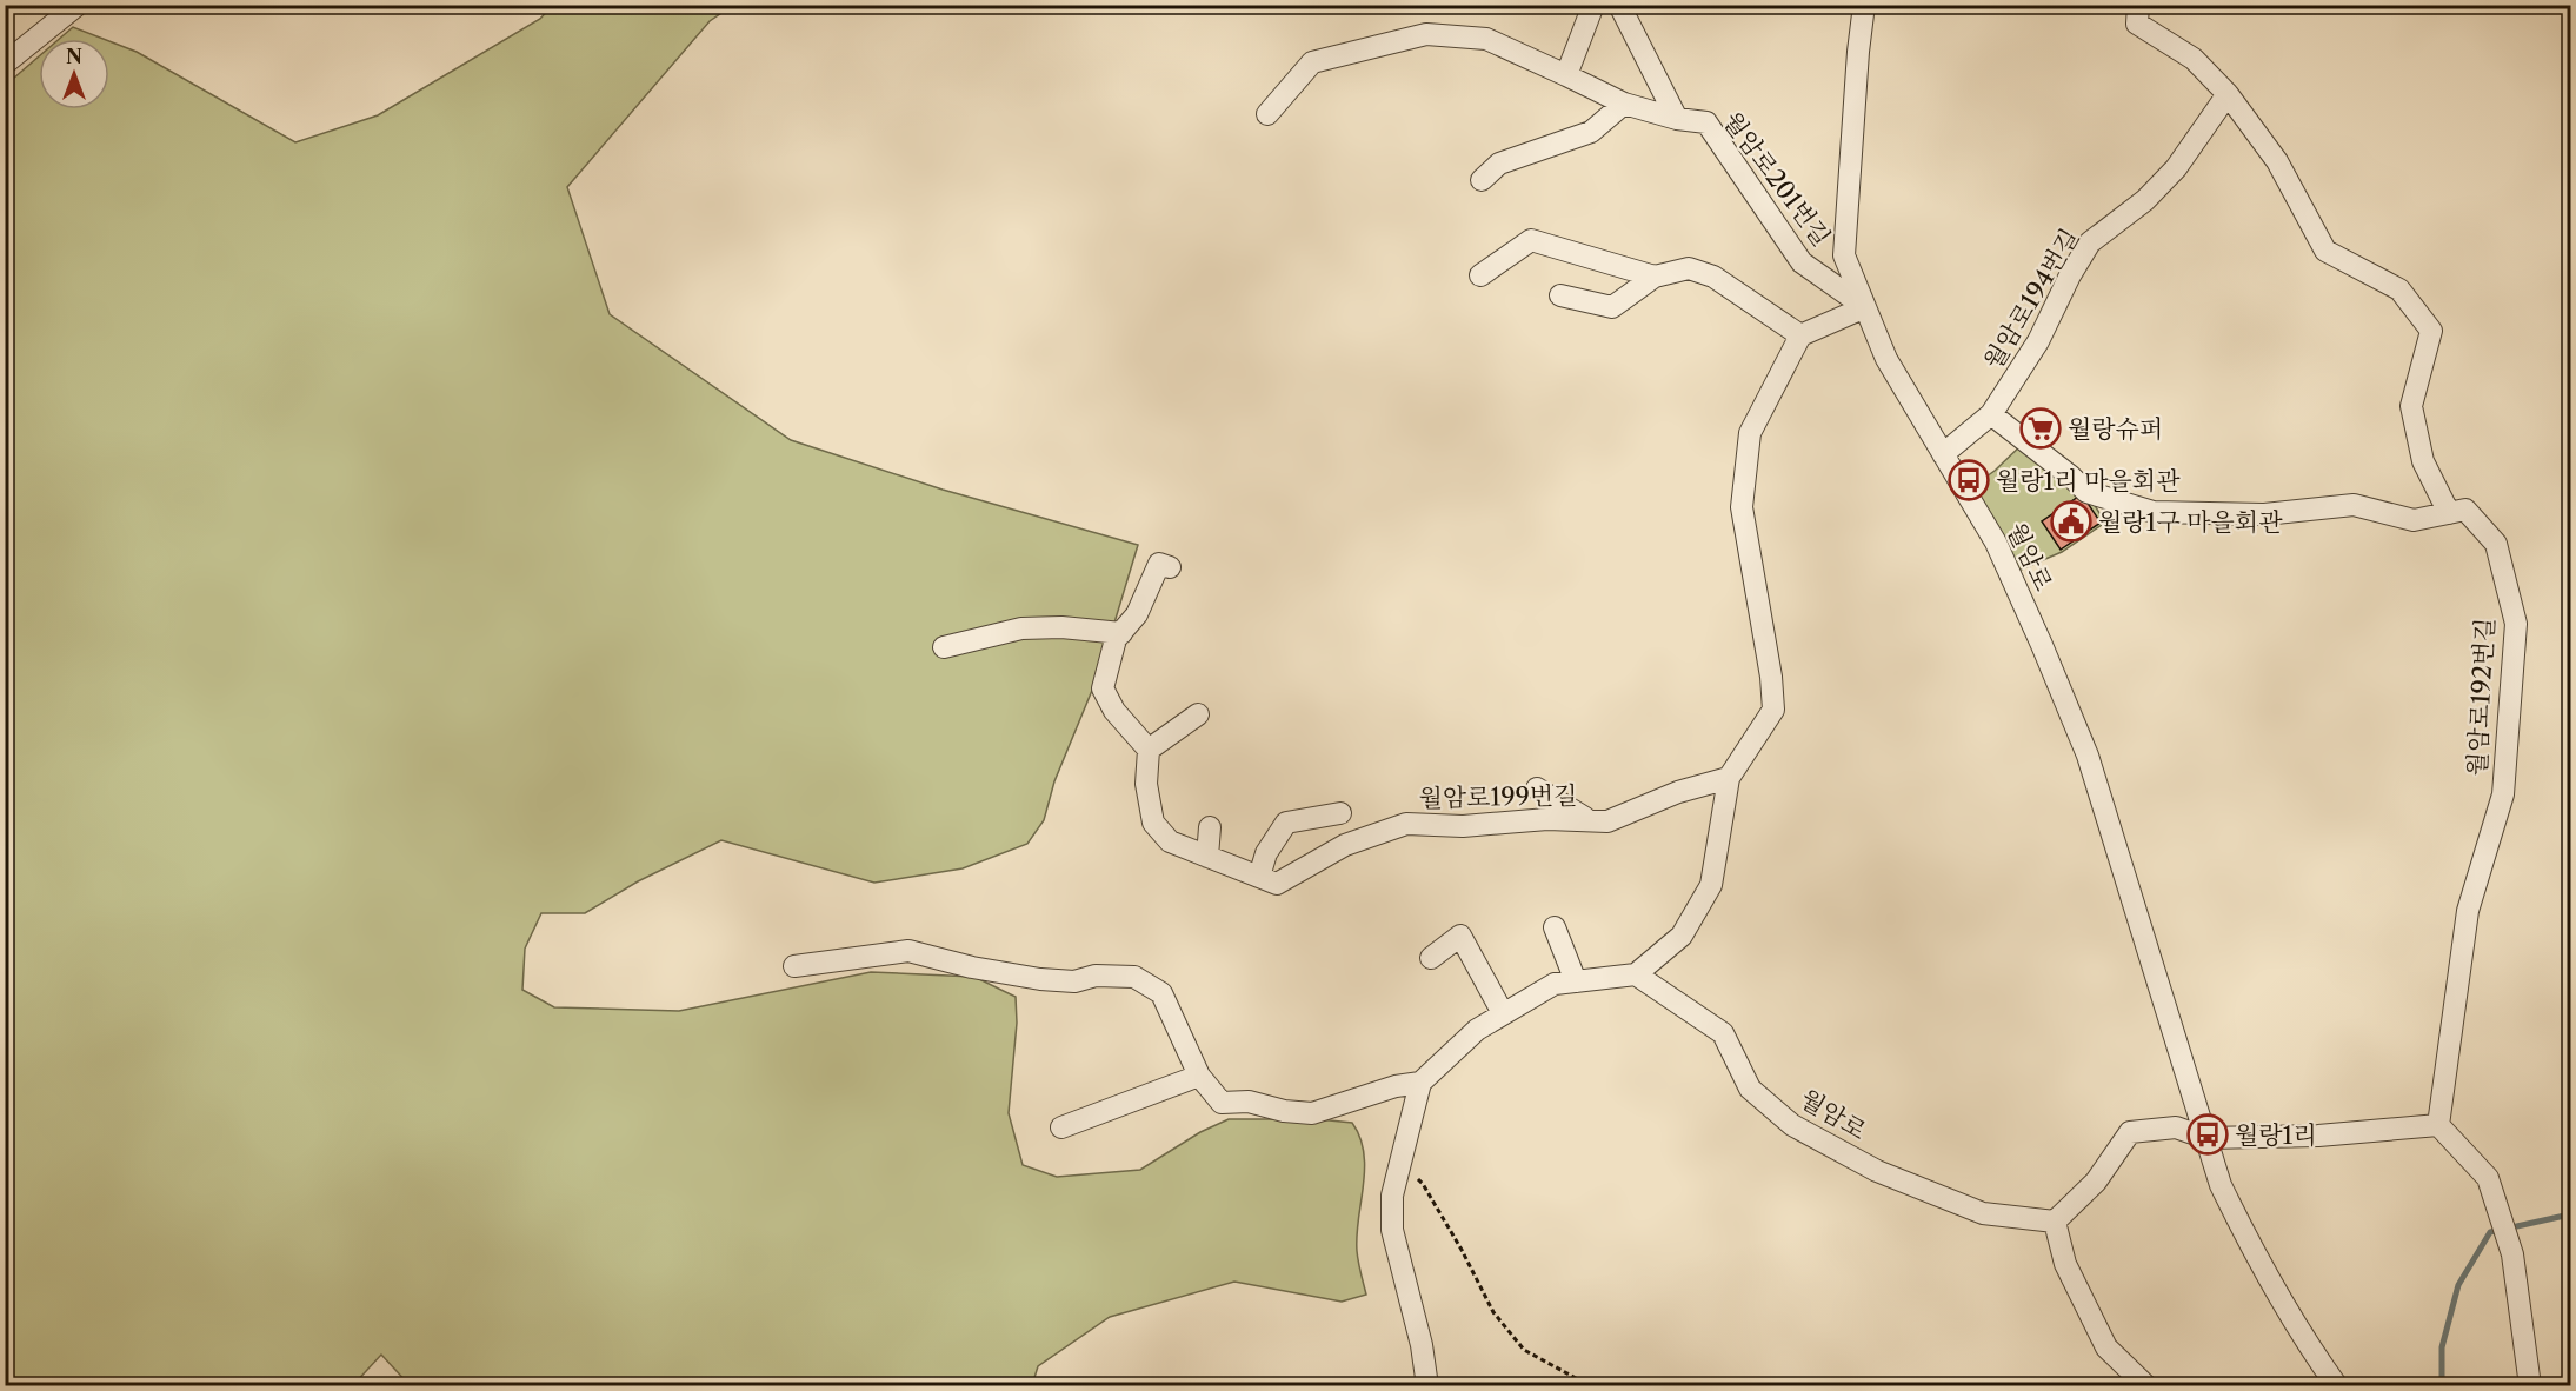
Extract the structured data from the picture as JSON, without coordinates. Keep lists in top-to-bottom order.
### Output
{
  "streets": {
    "street": [
      "월암로201번길",
      "월암로194번길",
      "월암로",
      "월암로192번길",
      "월암로199번길"
    ]
  },
  "crossings": [
    ["월암로201번길", "월암로"],
    ["월암로194번길", "월암로192번길"]
  ],
  "places": {
    "supermarket": ["월랑슈퍼"],
    "bus stop": ["월랑1리 마을회관", "월랑1리"],
    "public building": ["월랑1구 마을회관"]
  },
  "north": "top"
}
